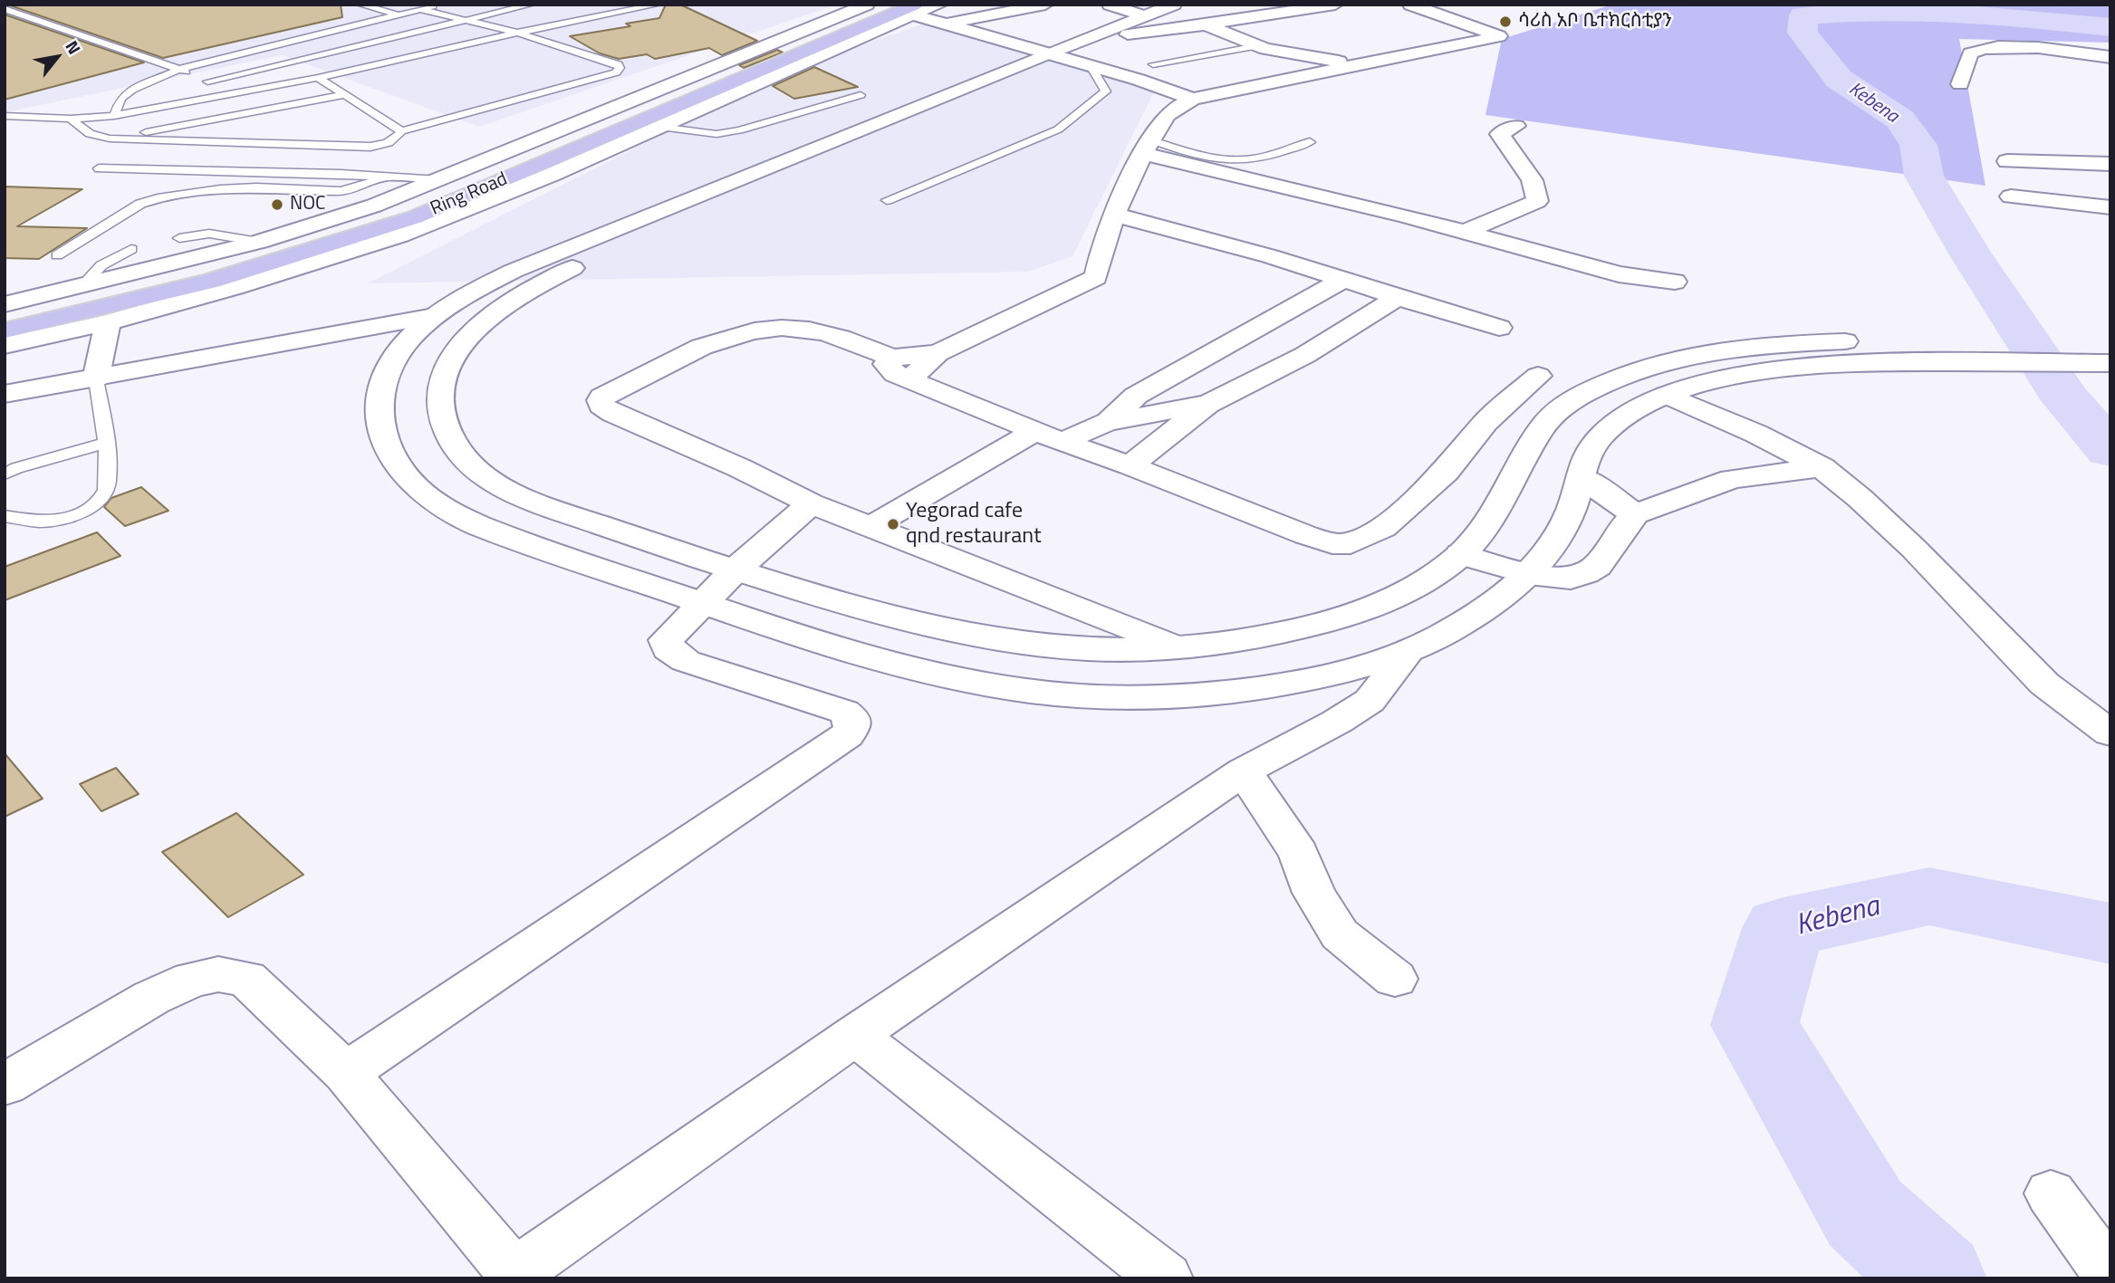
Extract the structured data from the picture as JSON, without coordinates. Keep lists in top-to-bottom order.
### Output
{
  "streets": {
    "highway": ["Ring Road"]
  },
  "water": ["Kebena"],
  "places": ["ሳሪስ አቦ ቤተክርስቲያን", "NOC", "Yegorad cafe qnd restaurant"],
  "north": "top right"
}
